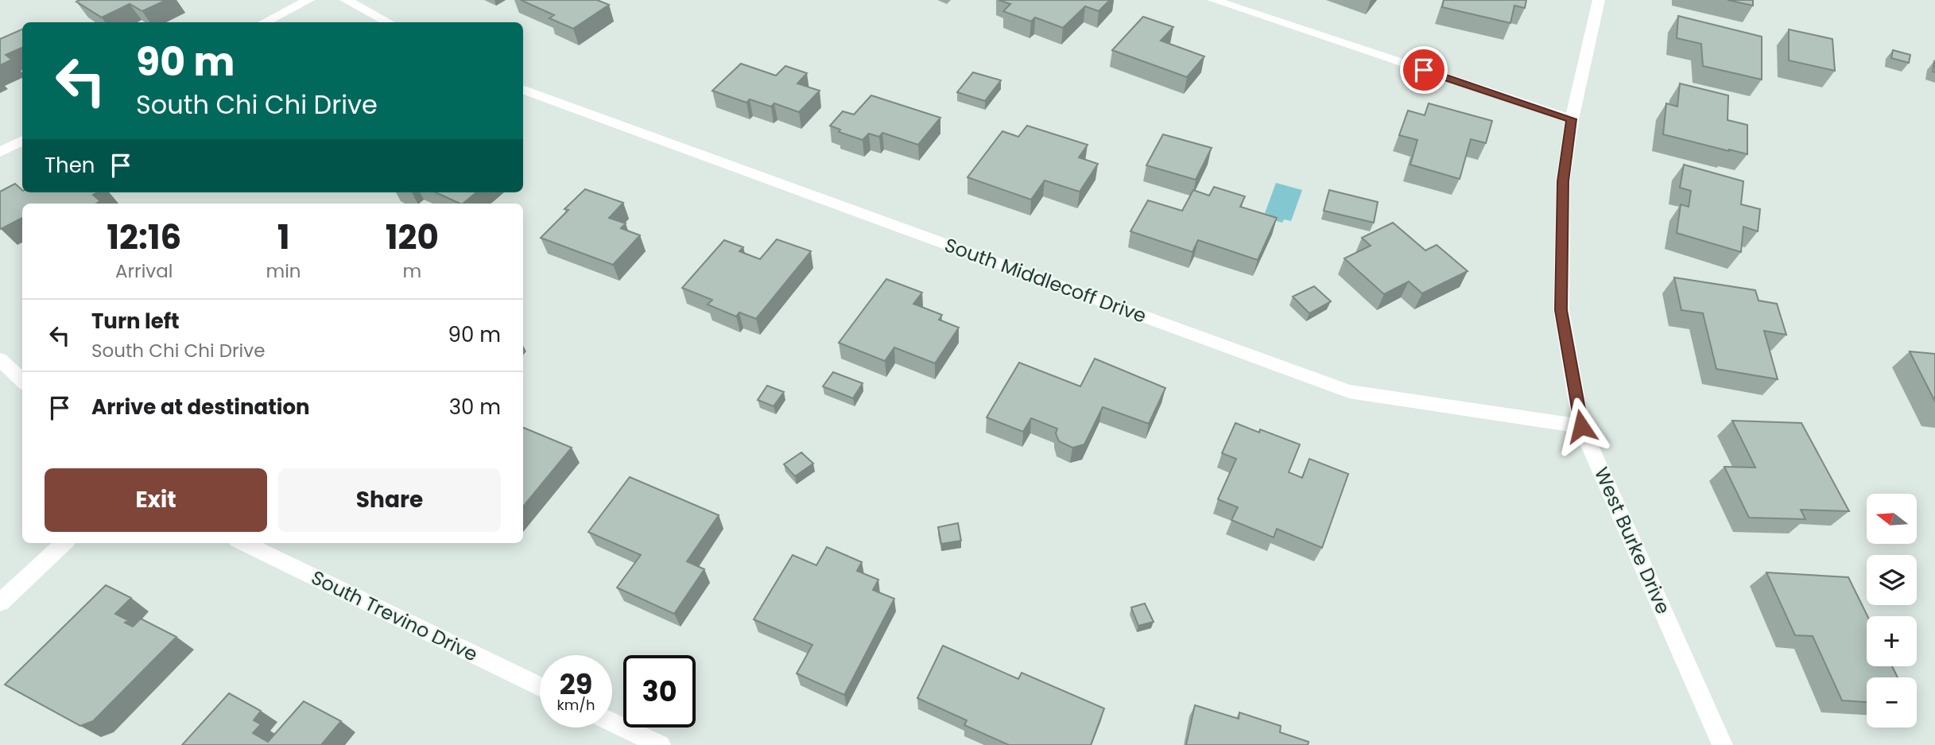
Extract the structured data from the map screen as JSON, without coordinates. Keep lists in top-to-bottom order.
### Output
{
  "streets": {
    "street": ["South Middlecoff Drive", "West Burke Drive", "South Trevino Drive"]
  },
  "crossings": [
    ["South Middlecoff Drive", "West Burke Drive"]
  ],
  "north": "left",
  "page": {
    "turn": ["90 m", "South Chi Chi Drive"],
    "then": "Then",
    "eta": [
      "12:16",
      "Arrival",
      "1",
      "min",
      "120",
      "m"
    ],
    "list": [
      {
        "name": "Turn left",
        "note": "South Chi Chi Drive",
        "value": "90 m"
      },
      {
        "name": "Arrive at destination",
        "value": "30 m"
      }
    ],
    "buttons": ["Exit", "Share"],
    "map_buttons": ["+", "−"],
    "speed": "29 km/h",
    "limit": "30"
  }
}
